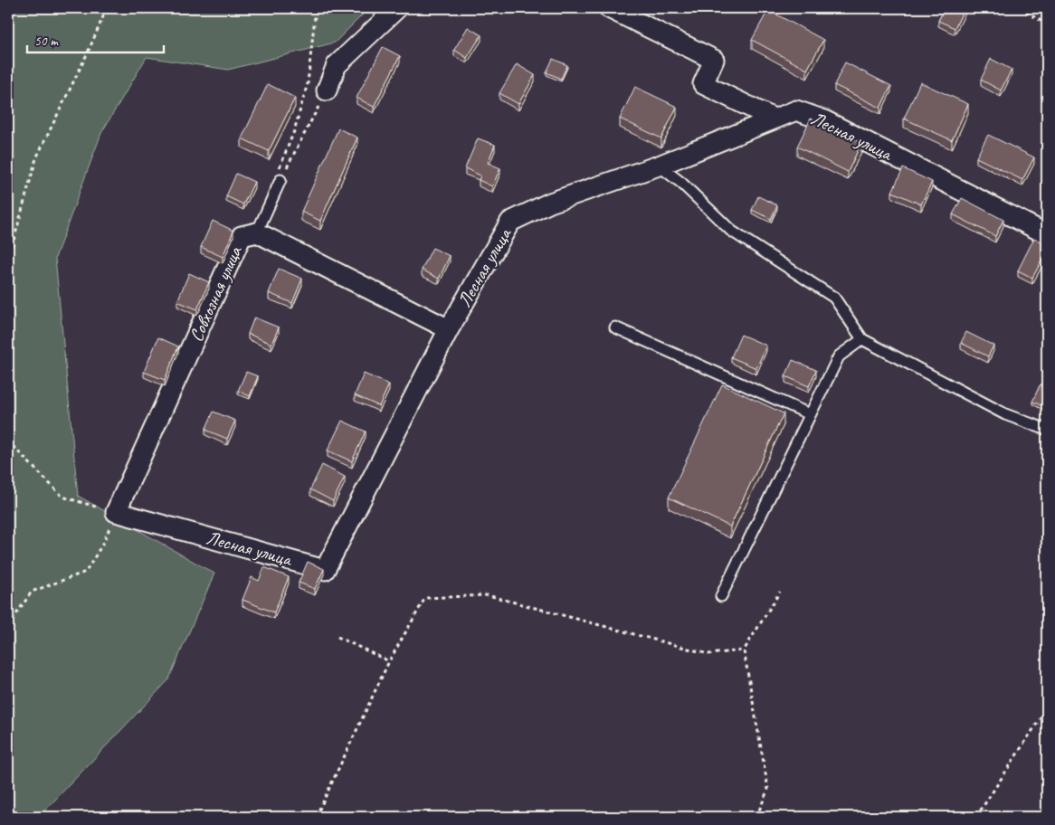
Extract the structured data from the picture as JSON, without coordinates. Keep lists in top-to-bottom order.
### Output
{
  "streets": {
    "street": ["Лесная улица", "Совхозная улица"]
  },
  "crossings": [
    ["Лесная улица", "Совхозная улица"]
  ],
  "scale_bar": "50 m"
}
